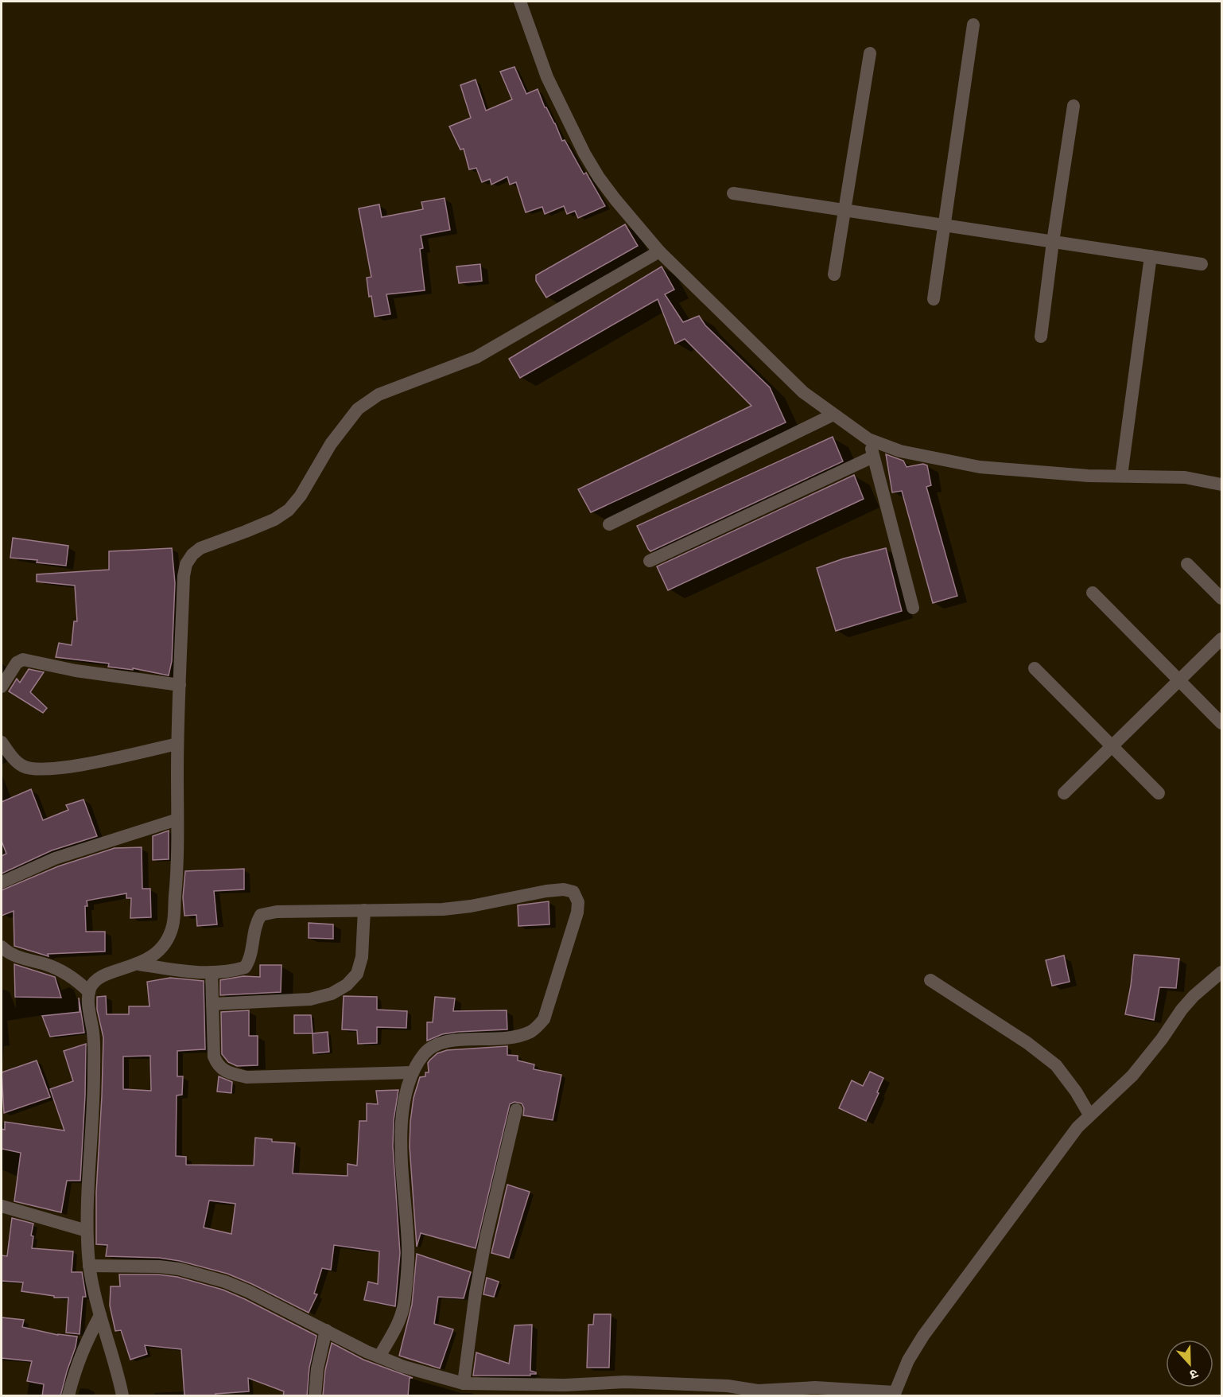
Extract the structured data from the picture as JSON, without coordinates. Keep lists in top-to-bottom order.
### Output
{
  "north": "bottom"
}
